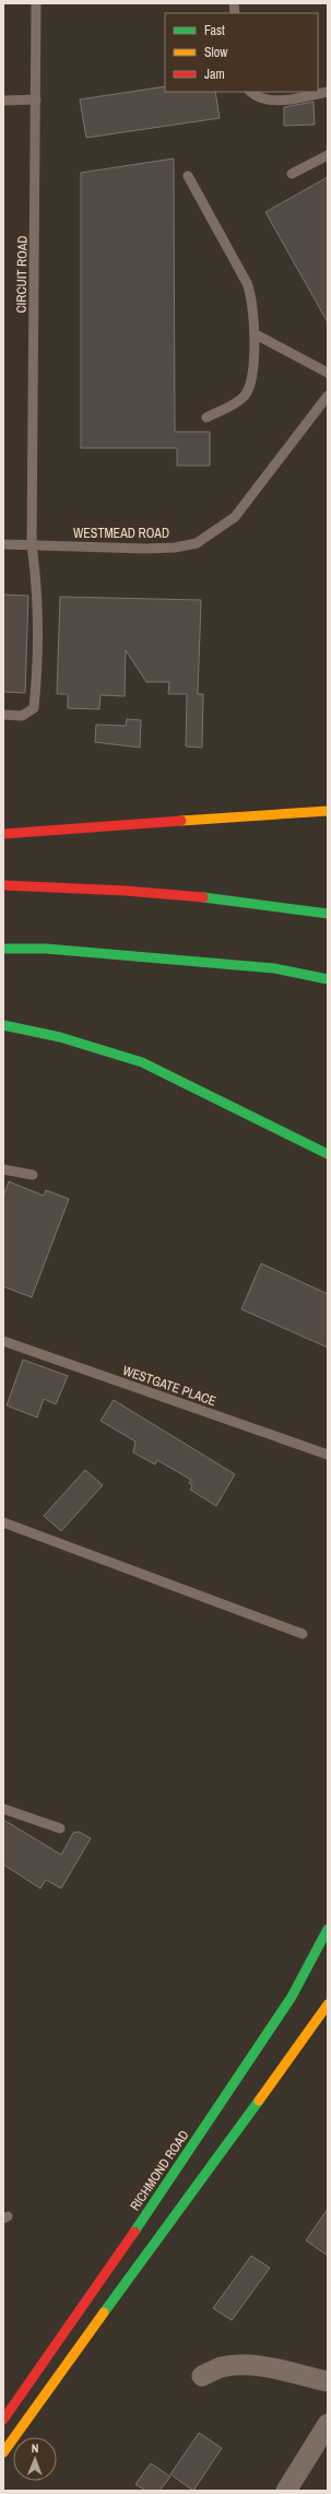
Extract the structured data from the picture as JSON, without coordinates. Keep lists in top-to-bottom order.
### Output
{
  "streets": {
    "highway": ["RICHMOND ROAD"],
    "lane": ["CIRCUIT ROAD", "WESTMEAD ROAD", "WESTGATE PLACE"]
  },
  "crossings": [
    ["CIRCUIT ROAD", "WESTMEAD ROAD"]
  ],
  "legend": ["Fast", "Slow", "Jam"],
  "north": "top"
}
